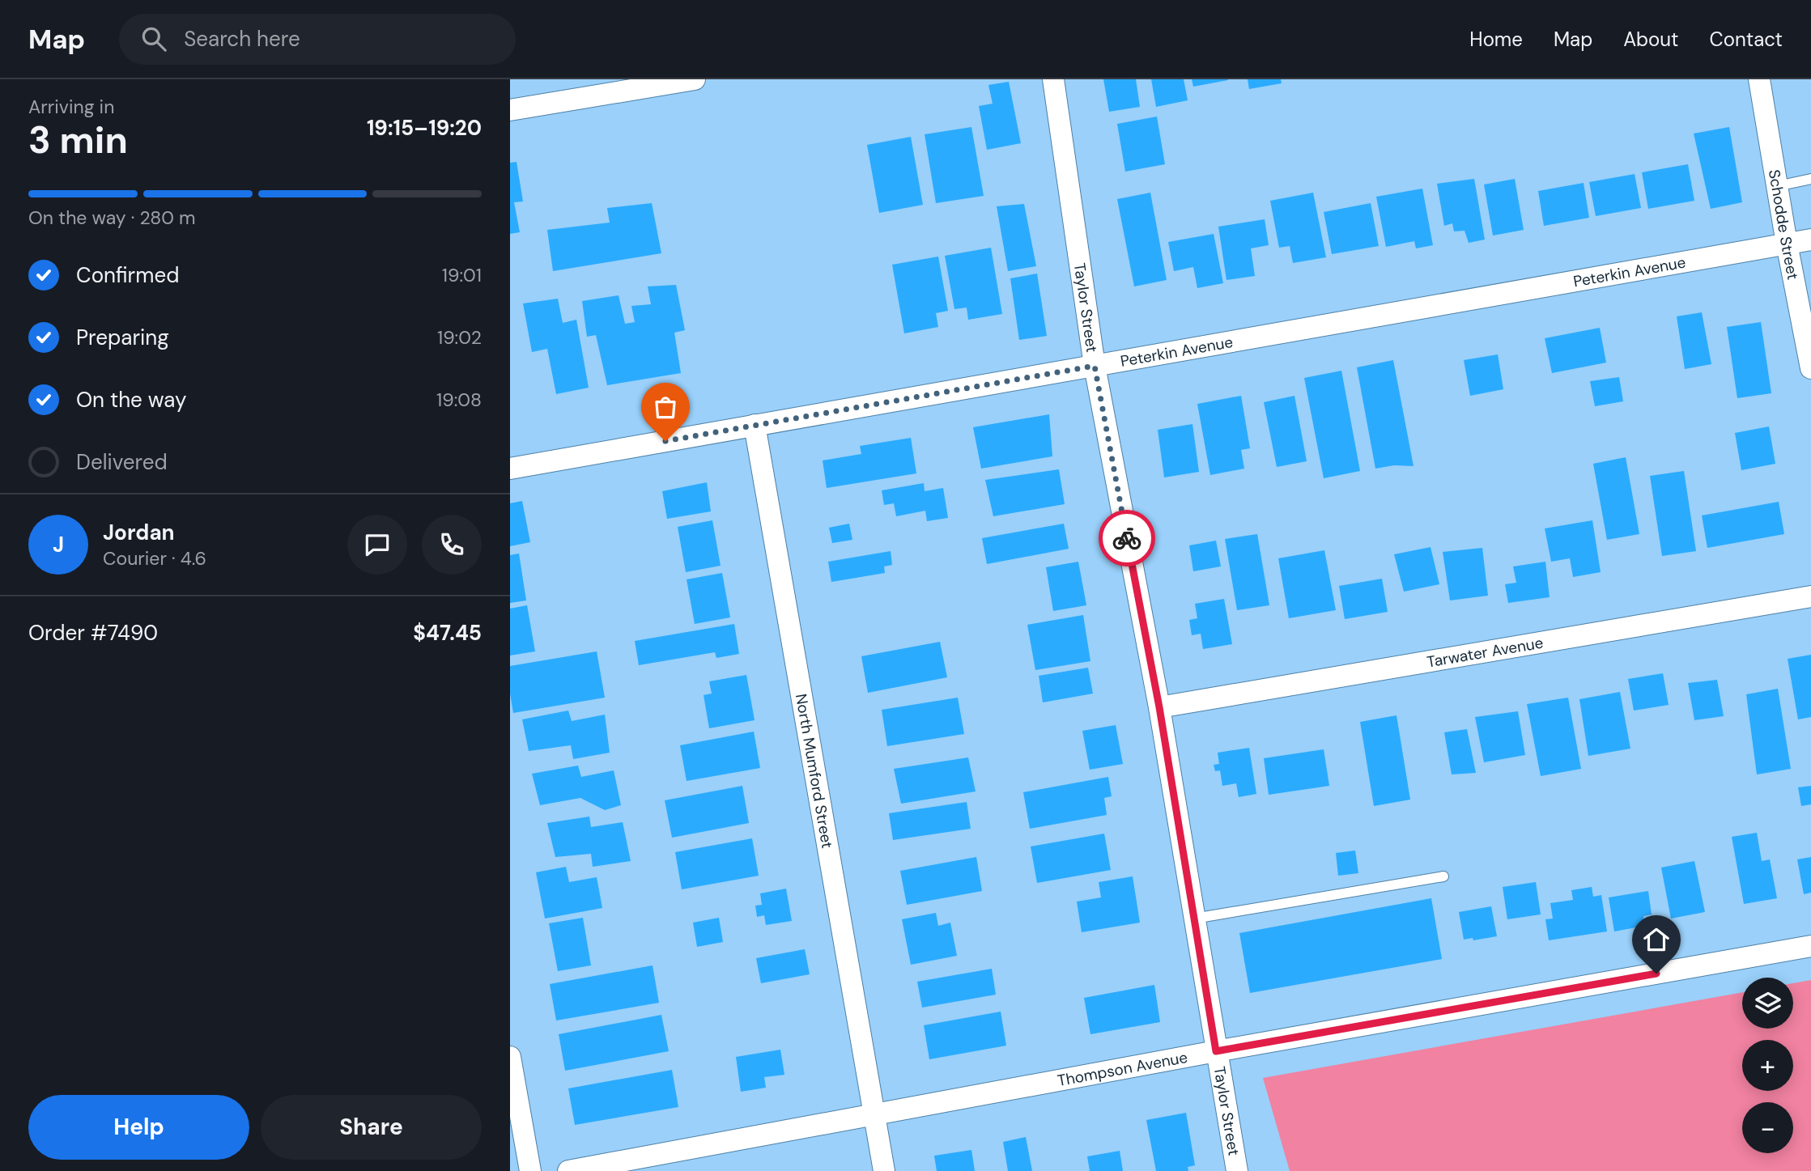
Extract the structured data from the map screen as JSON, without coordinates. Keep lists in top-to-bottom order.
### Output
{
  "streets": {
    "street": [
      "Schodde Street",
      "Peterkin Avenue",
      "Taylor Street",
      "Tarwater Avenue",
      "North Mumford Street",
      "Thompson Avenue"
    ]
  },
  "crossings": [
    ["Schodde Street", "Peterkin Avenue"],
    ["Peterkin Avenue", "Taylor Street"],
    ["Peterkin Avenue", "North Mumford Street"],
    ["Taylor Street", "Tarwater Avenue"],
    ["Taylor Street", "Thompson Avenue"],
    ["North Mumford Street", "Thompson Avenue"]
  ],
  "page": {
    "header": "Map",
    "search": "Search here",
    "nav": [
      "Home",
      "Map",
      "About",
      "Contact"
    ],
    "heading": ["3 min", "Arriving in", "19:15–19:20"],
    "panel": [
      "Jordan",
      "Courier · 4.6",
      "Order #7490",
      "$47.45"
    ],
    "bar": "On the way · 280 m",
    "list": [
      ["Confirmed", "19:01"],
      ["Preparing", "19:02"],
      ["On the way", "19:08"],
      "Delivered"
    ],
    "round": "J",
    "map_buttons": ["+", "−"],
    "buttons": ["Help", "Share"]
  }
}
